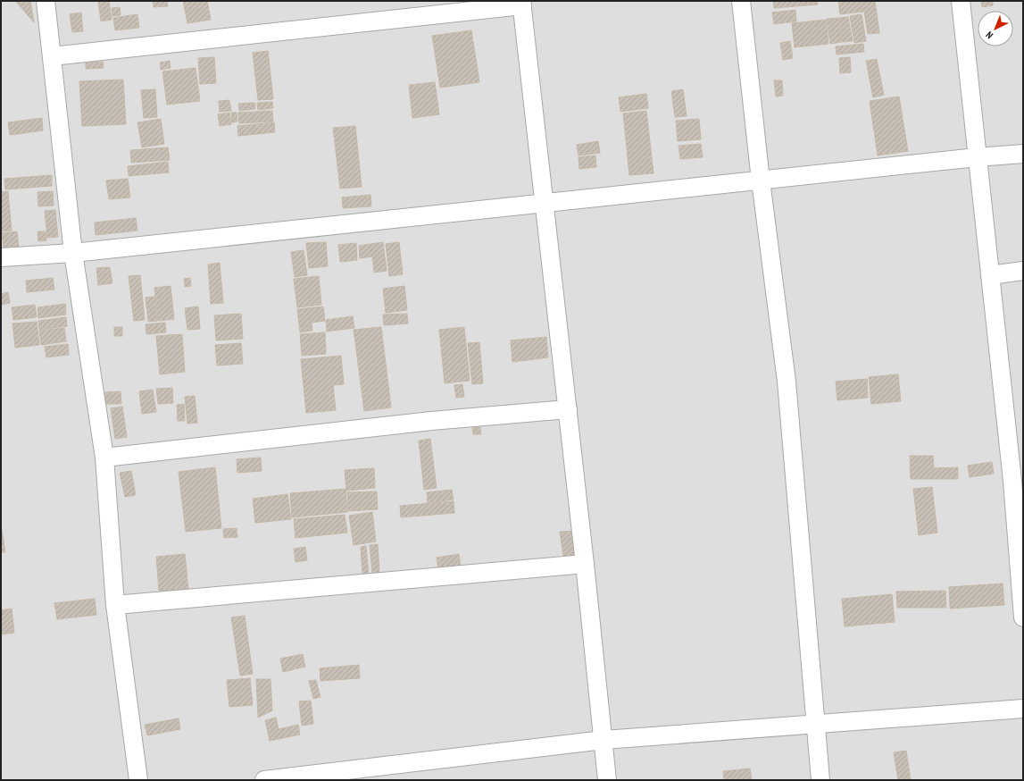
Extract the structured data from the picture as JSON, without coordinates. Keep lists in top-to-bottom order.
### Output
{
  "north": "bottom left"
}
